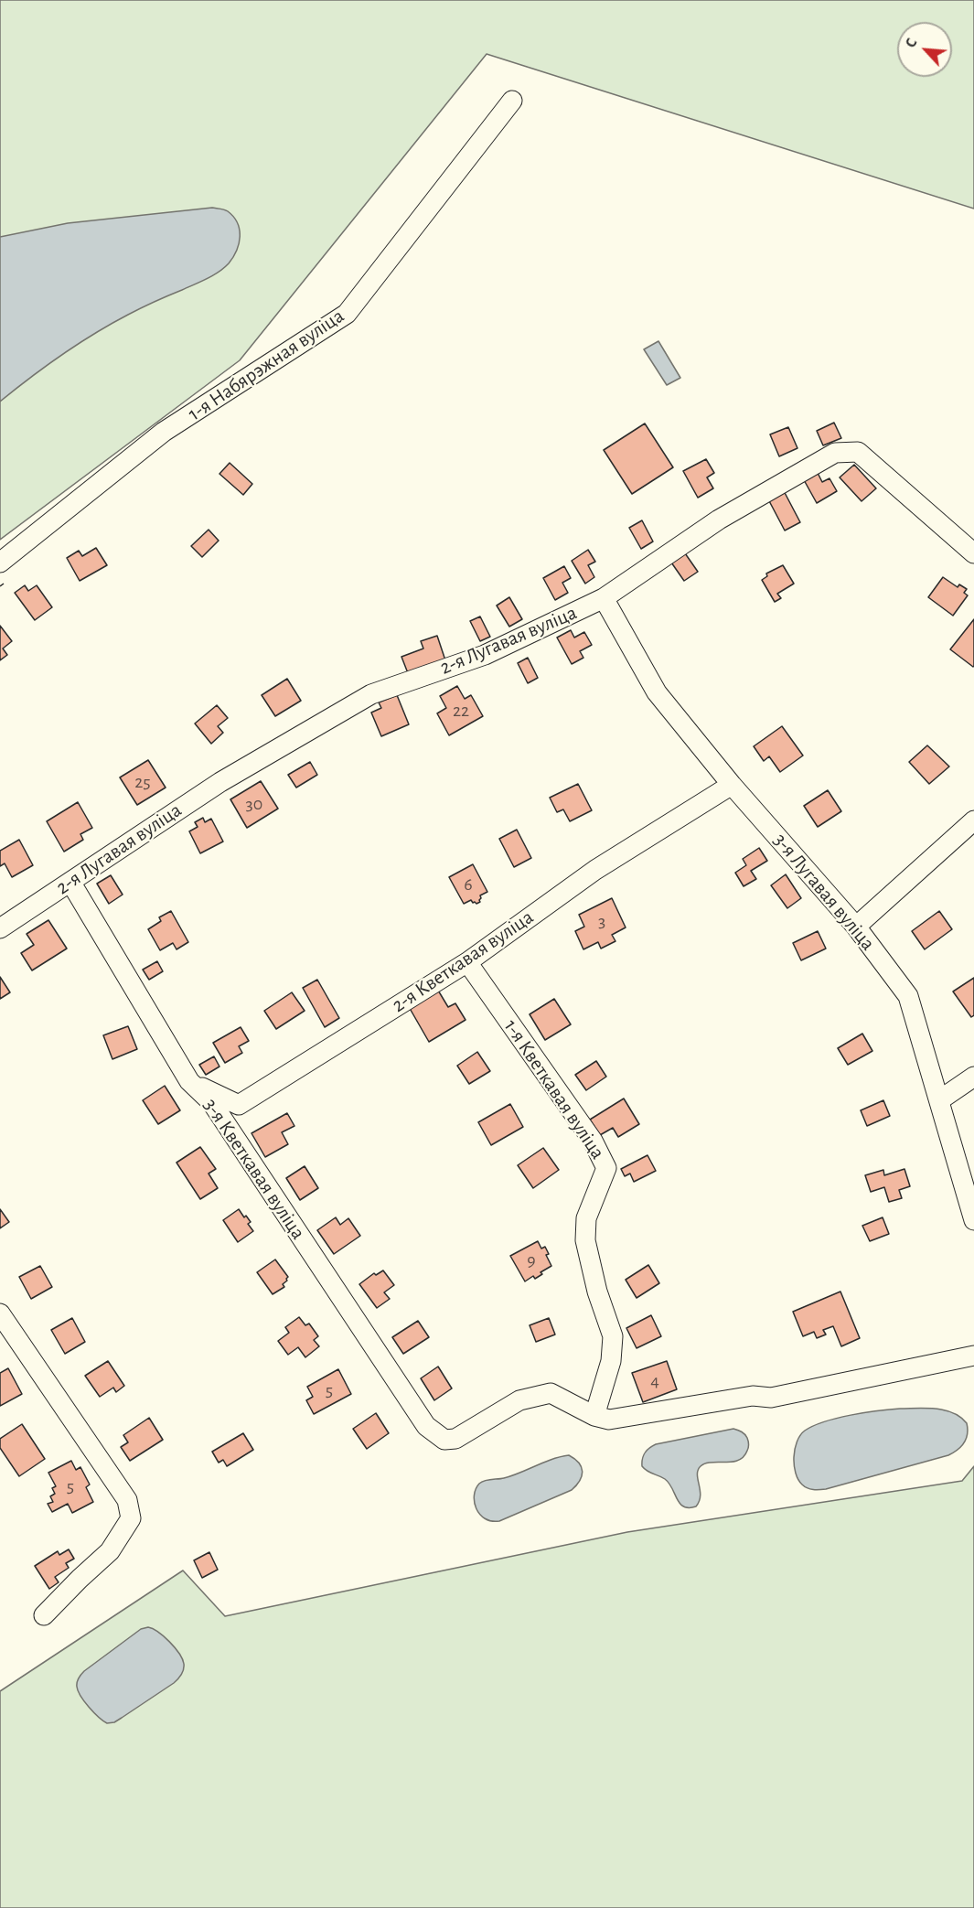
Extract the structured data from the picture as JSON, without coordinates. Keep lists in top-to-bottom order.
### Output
{
  "streets": {
    "street": [
      "1-я Набярэжная вуліца",
      "2-я Лугавая вуліца",
      "3-я Лугавая вуліца",
      "2-я Кветкавая вуліца",
      "1-я Кветкавая вуліца",
      "3-я Кветкавая вуліца"
    ]
  },
  "crossings": [
    ["2-я Лугавая вуліца", "3-я Лугавая вуліца"],
    ["2-я Лугавая вуліца", "3-я Кветкавая вуліца"],
    ["3-я Лугавая вуліца", "2-я Кветкавая вуліца"],
    ["2-я Кветкавая вуліца", "1-я Кветкавая вуліца"],
    ["2-я Кветкавая вуліца", "3-я Кветкавая вуліца"],
    ["1-я Кветкавая вуліца", "3-я Кветкавая вуліца"]
  ],
  "house_numbers": [
    "22",
    "25",
    "30",
    "6",
    "3",
    "9",
    "4",
    "5",
    "5"
  ],
  "north": "top left"
}
